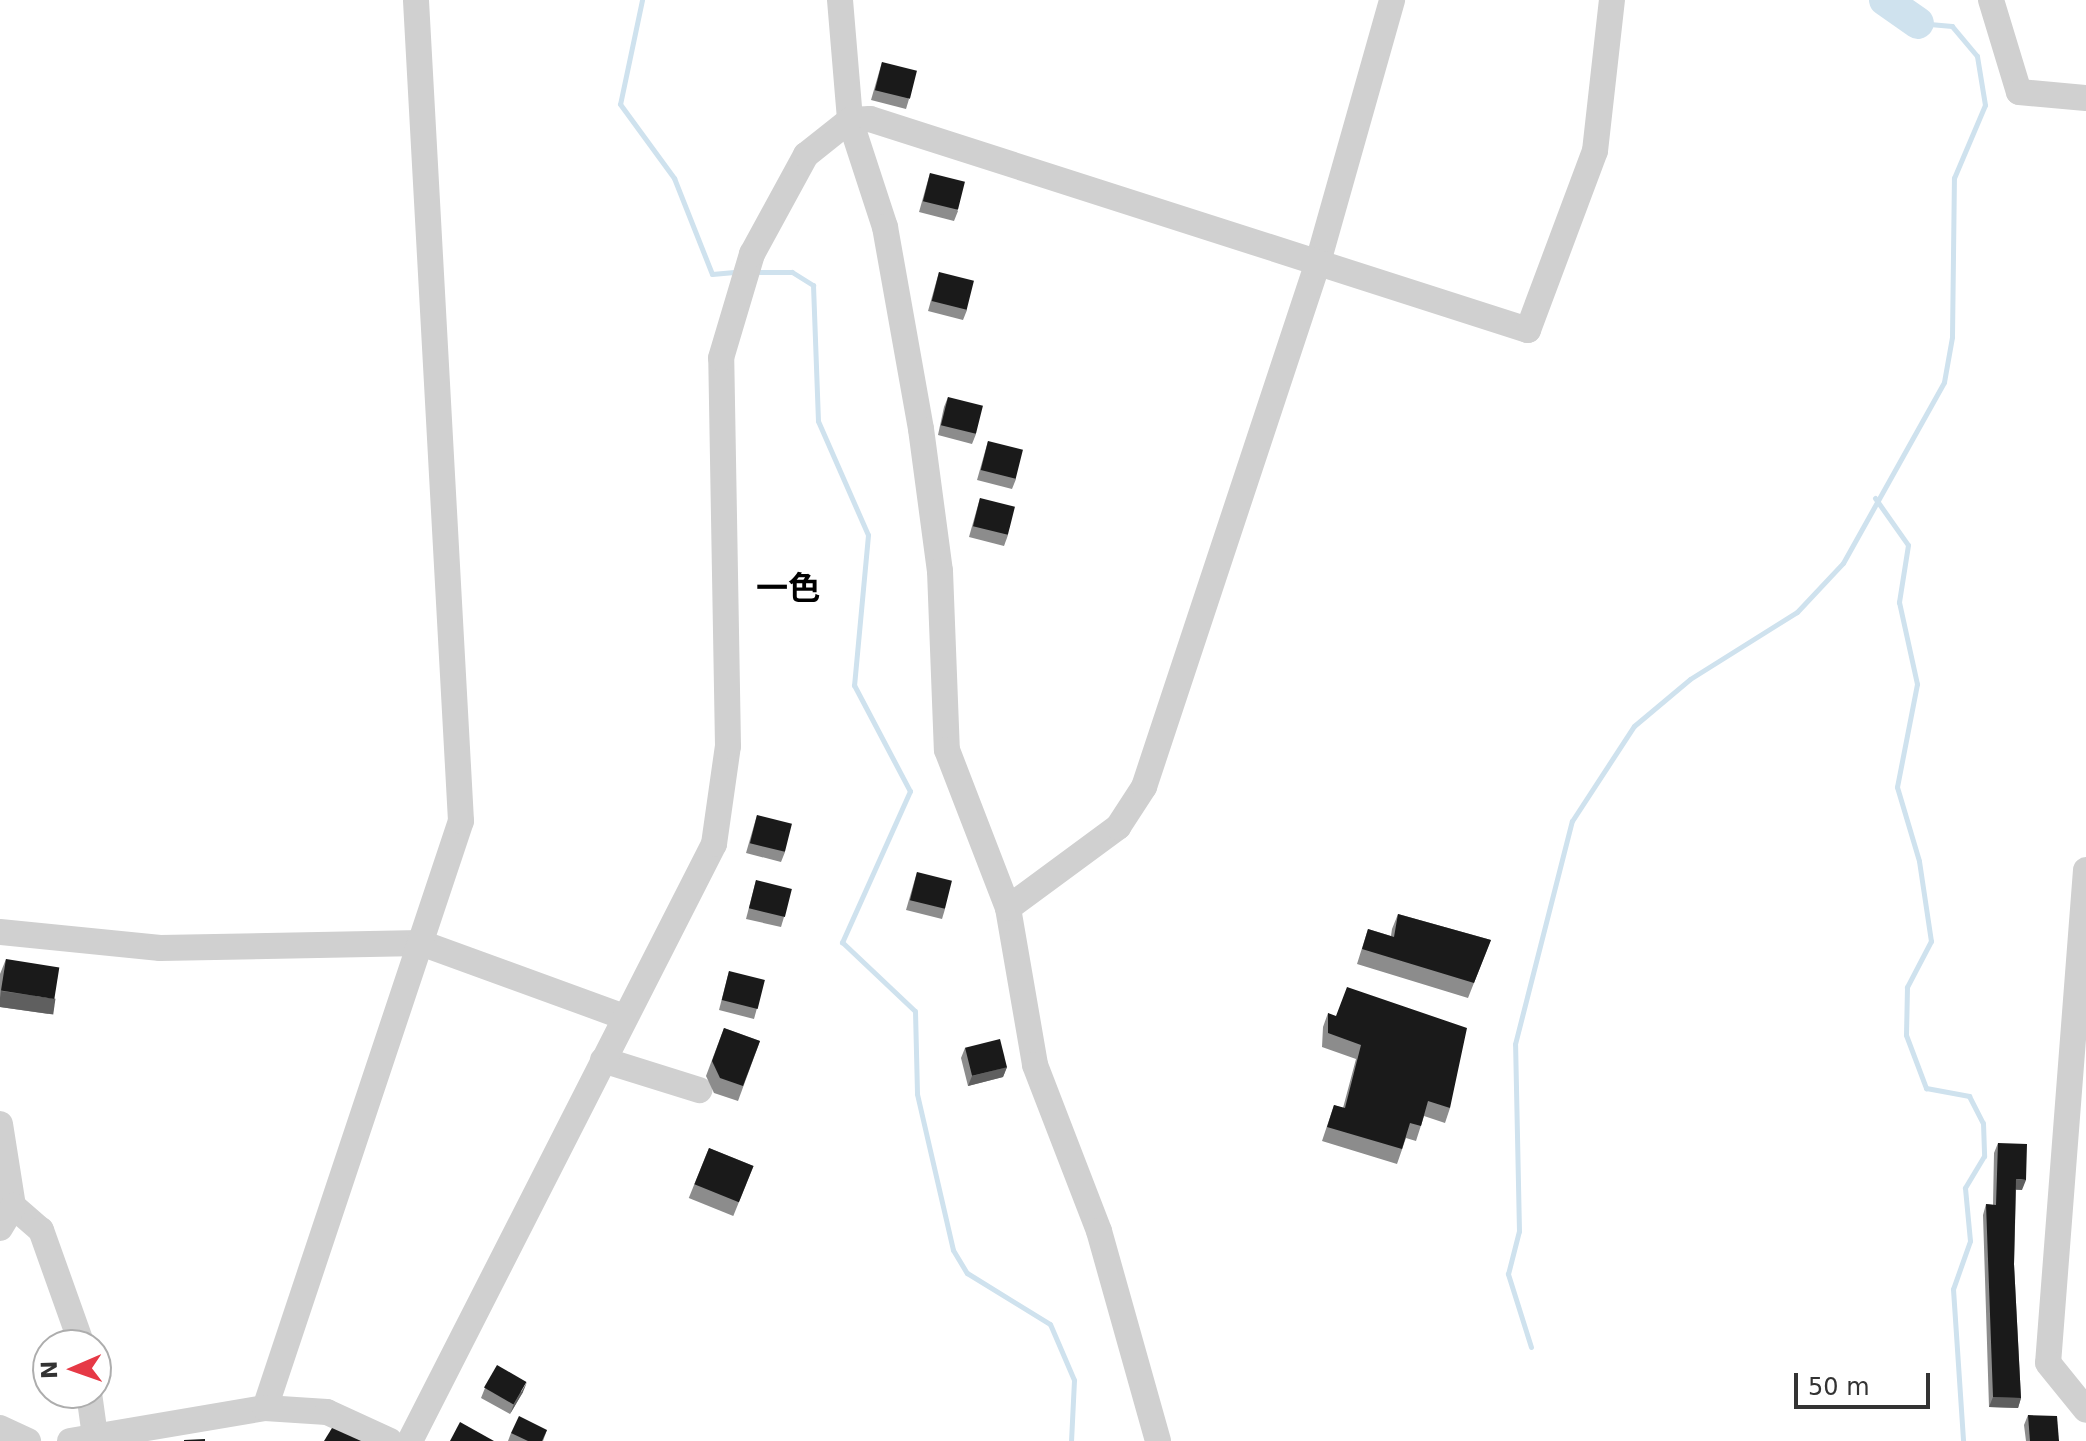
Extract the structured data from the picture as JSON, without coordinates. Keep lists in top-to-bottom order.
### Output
{
  "districts": ["一色"],
  "scale_bar": "50 m",
  "north": "left"
}
